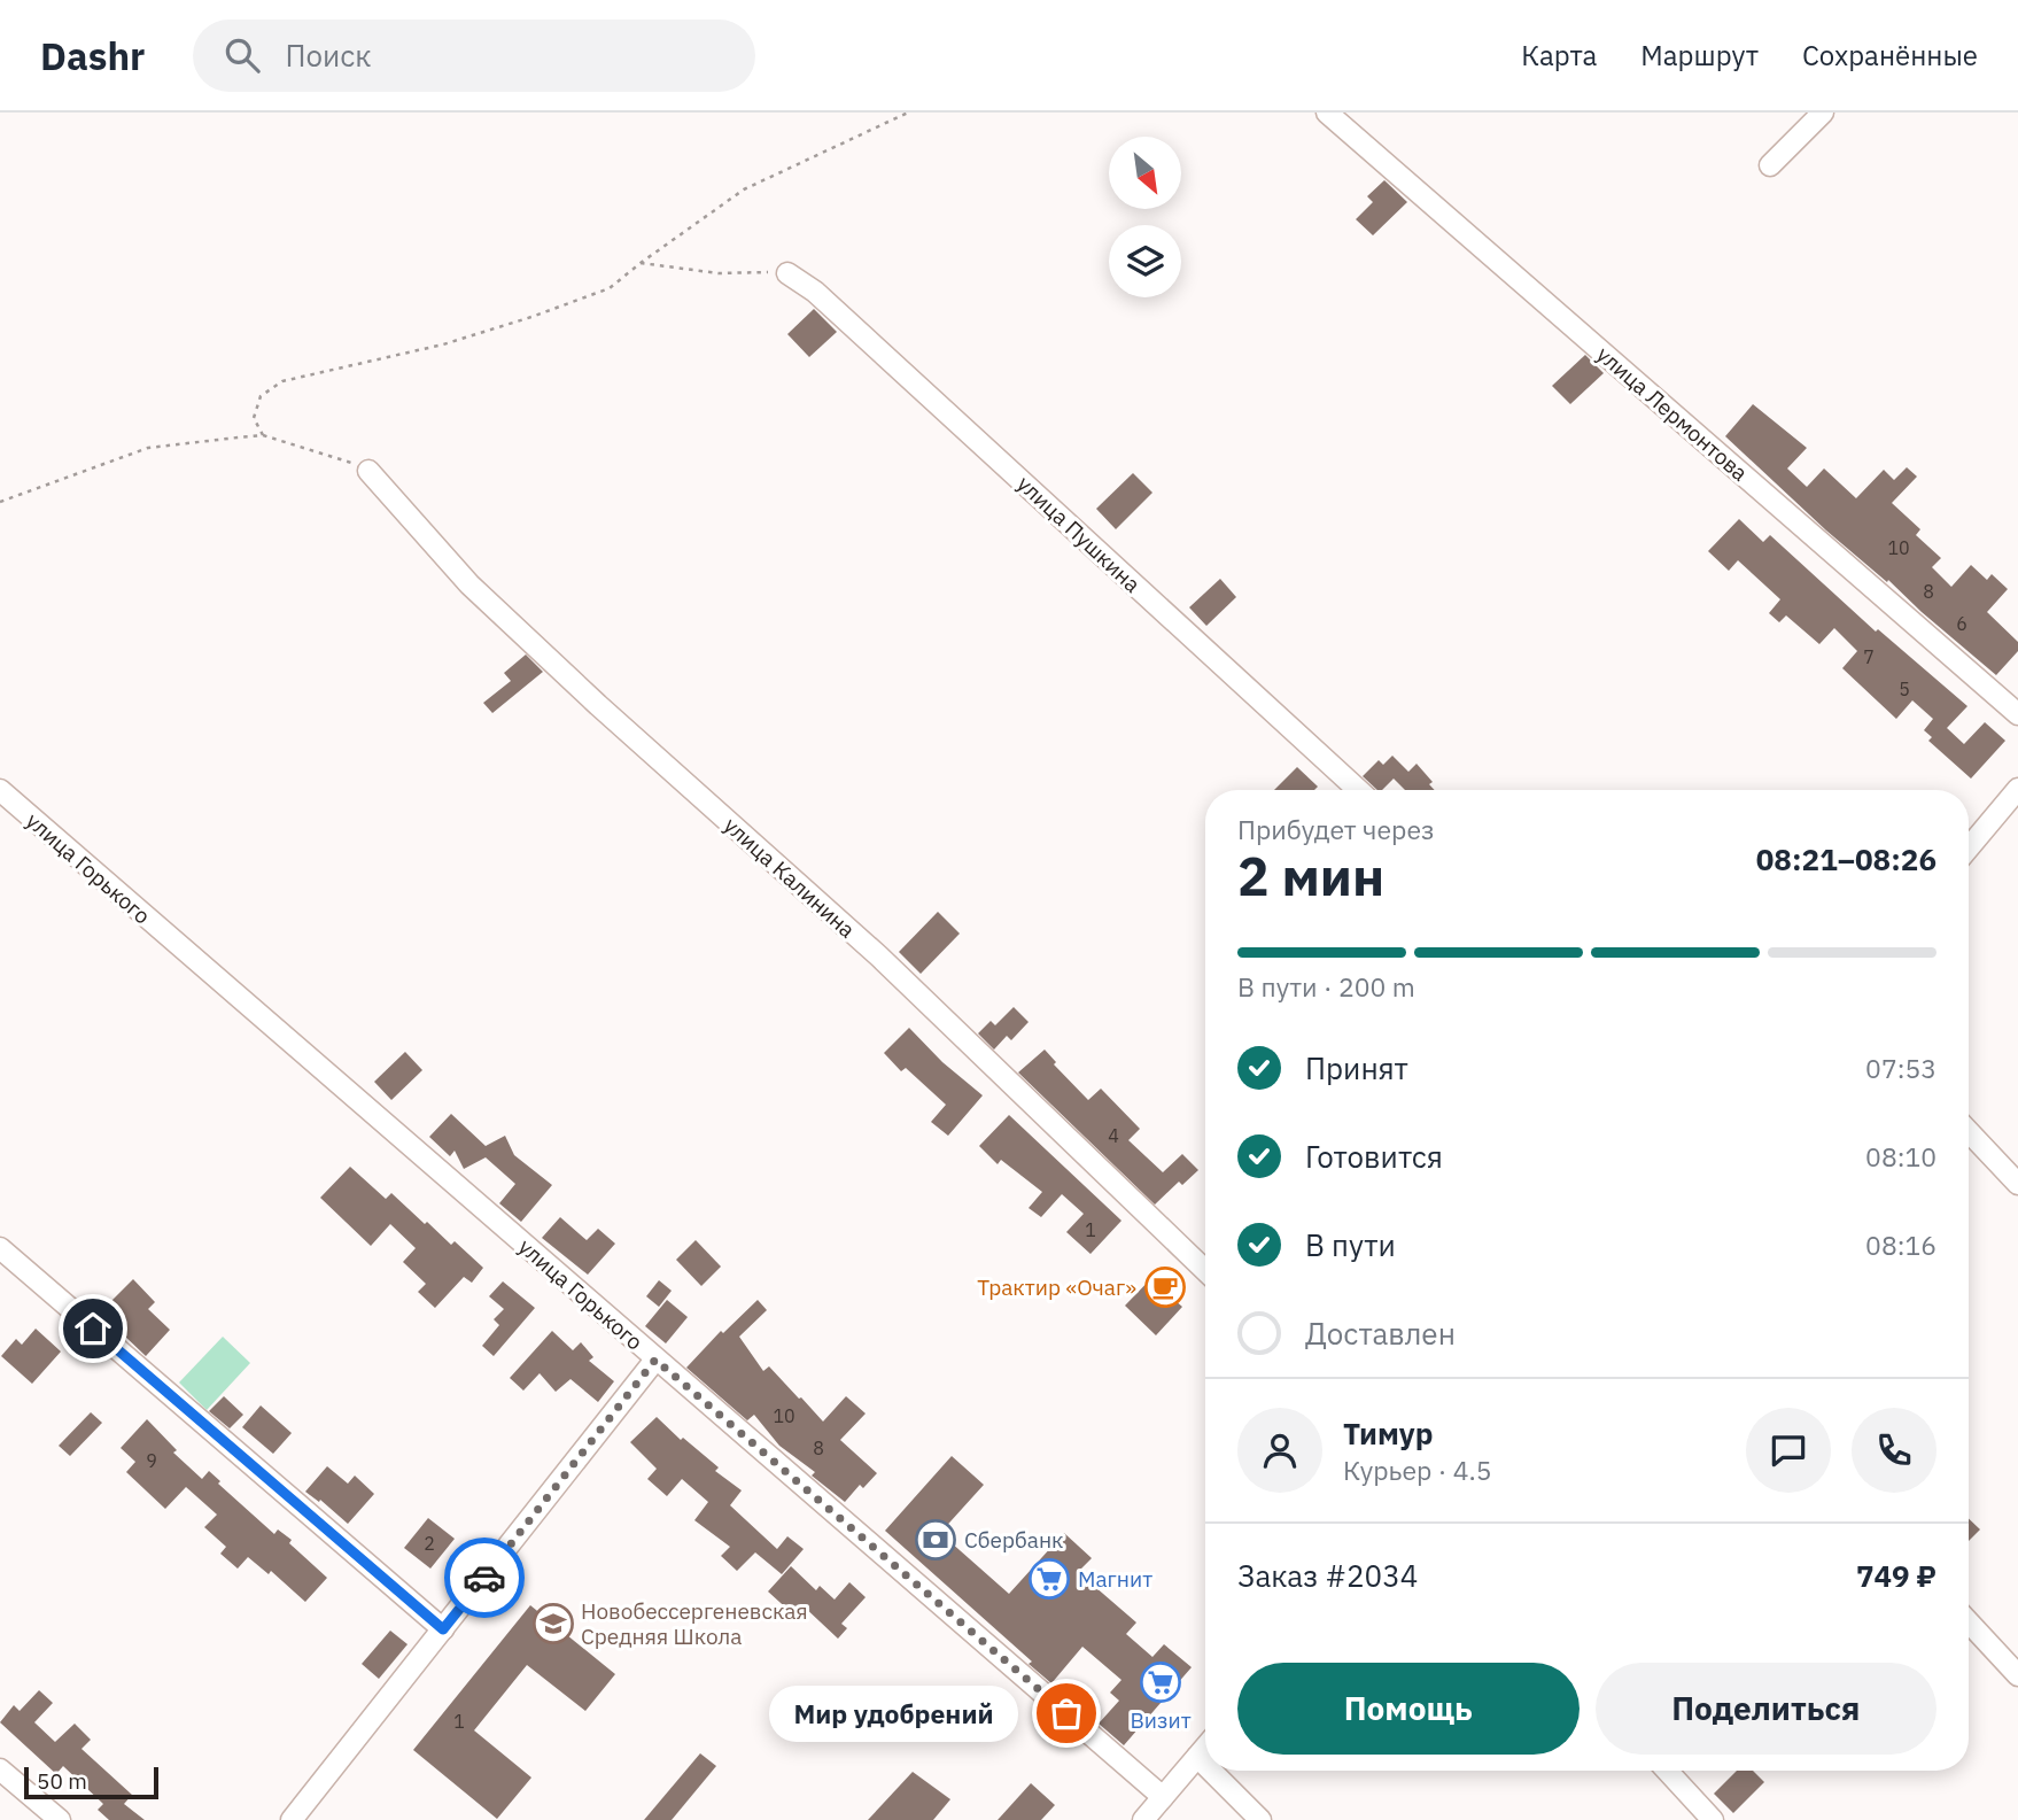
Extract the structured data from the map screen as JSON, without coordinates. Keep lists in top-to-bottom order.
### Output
{
  "streets": {
    "street": [
      "улица Лермонтова",
      "улица Пушкина",
      "улица Горького",
      "улица Калинина"
    ]
  },
  "places": {
    "cafe": ["Трактир «Очаг»"],
    "bank": ["Сбербанк"],
    "supermarket": ["Магнит", "Визит"],
    "school or university": ["Новобессергеневская Средняя Школа"],
    "other": ["Мир удобрений"]
  },
  "house_numbers": [
    "10",
    "8",
    "6",
    "7",
    "5",
    "4",
    "1",
    "10",
    "8",
    "9",
    "2",
    "1"
  ],
  "scale_bar": "50 m",
  "north": "bottom right",
  "page": {
    "header": "Dashr",
    "search": "Поиск",
    "nav": ["Карта", "Маршрут", "Сохранённые"],
    "heading": ["2 мин", "Прибудет через", "08:21–08:26"],
    "panel": [
      "Тимур",
      "Курьер · 4.5",
      "Заказ #2034",
      "749 ₽"
    ],
    "bar": "В пути · 200 m",
    "list": [
      ["Принят", "07:53"],
      ["Готовится", "08:10"],
      ["В пути", "08:16"],
      "Доставлен"
    ],
    "buttons": ["Помощь", "Поделиться"],
    "bubble": "Мир удобрений",
    "scale": "50 m"
  }
}
